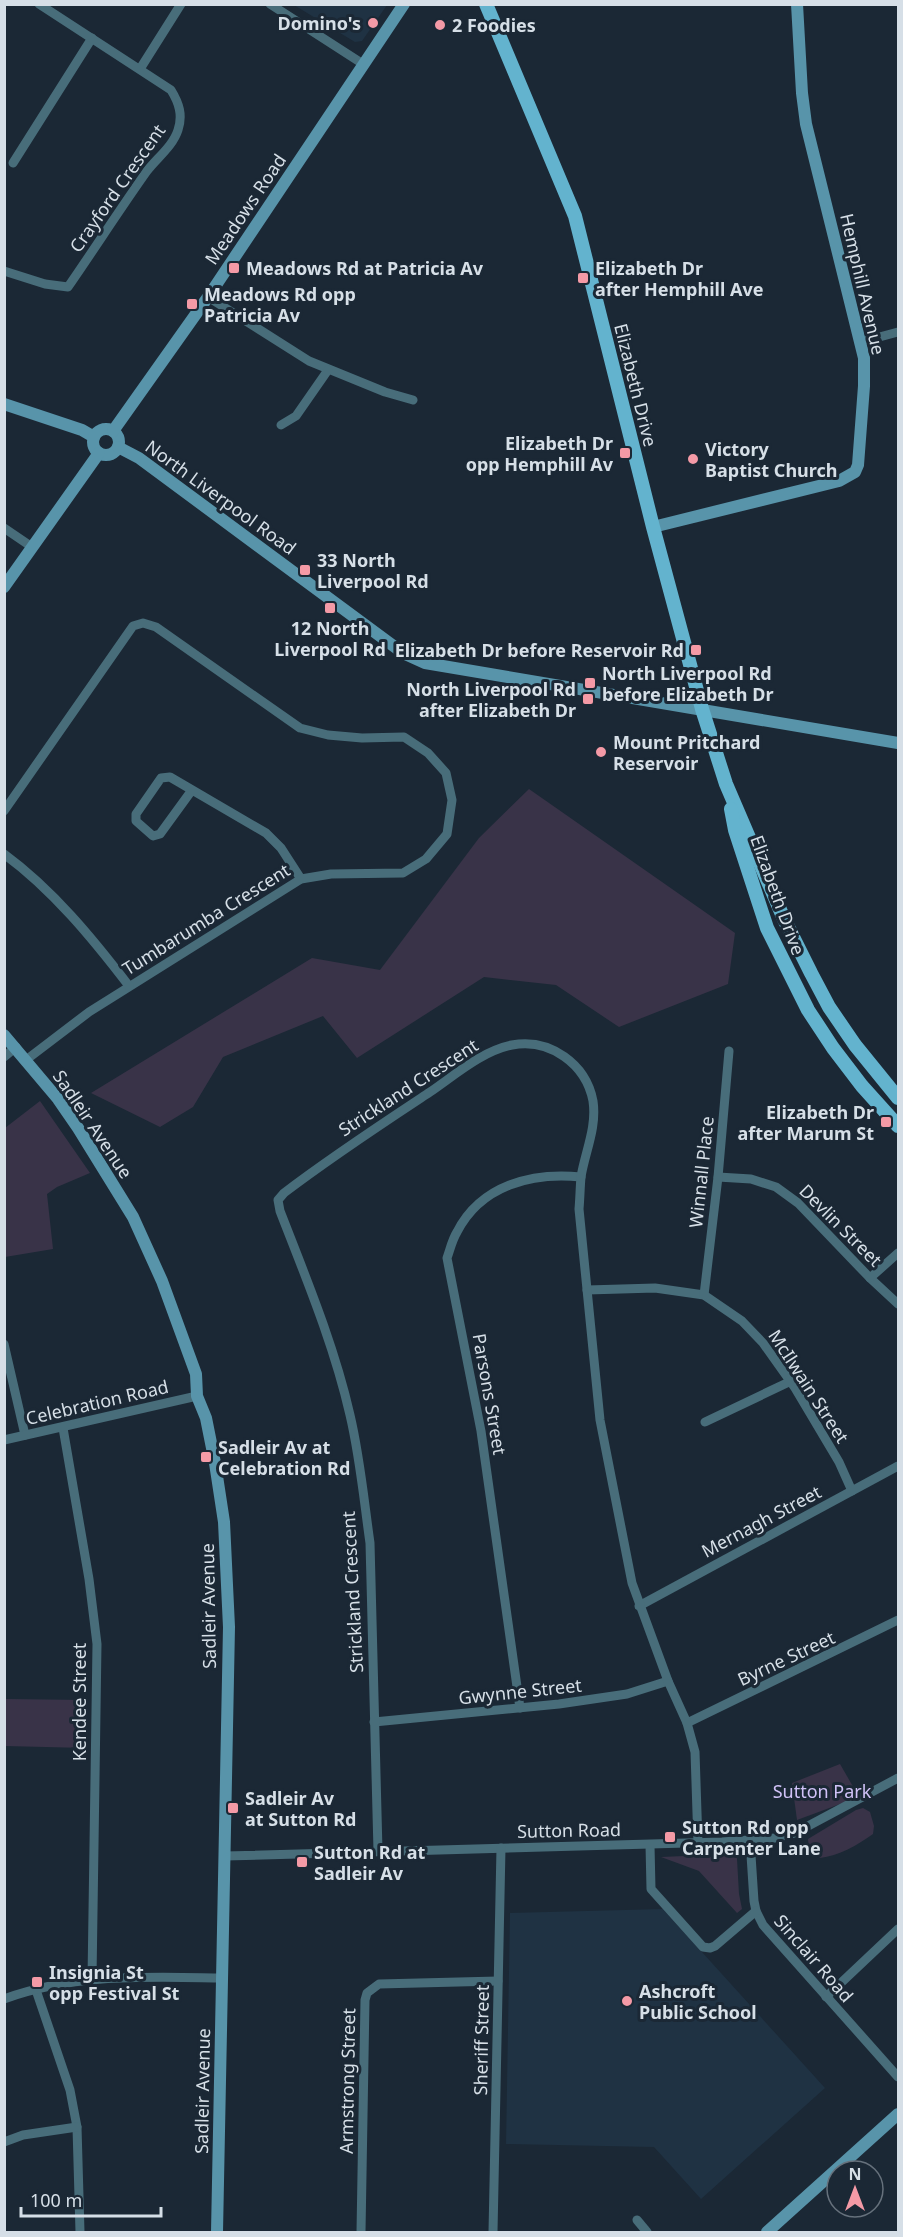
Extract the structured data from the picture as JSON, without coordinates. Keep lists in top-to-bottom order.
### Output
{
  "streets": {
    "main road": ["Elizabeth Drive"],
    "street": [
      "Crayford Crescent",
      "Meadows Road",
      "Hemphill Avenue",
      "North Liverpool Road",
      "Tumbarumba Crescent",
      "Strickland Crescent",
      "Sadleir Avenue",
      "Winnall Place",
      "Devlin Street",
      "McIlwain Street",
      "Parsons Street",
      "Celebration Road",
      "Mernagh Street",
      "Byrne Street",
      "Gwynne Street",
      "Kendee Street",
      "Sutton Road",
      "Sinclair Road",
      "Sheriff Street",
      "Armstrong Street"
    ]
  },
  "crossings": [
    ["Meadows Road", "North Liverpool Road"],
    ["Hemphill Avenue", "Elizabeth Drive"],
    ["Elizabeth Drive", "North Liverpool Road"],
    ["Tumbarumba Crescent", "Sadleir Avenue"],
    ["Strickland Crescent", "McIlwain Street"],
    ["Strickland Crescent", "Parsons Street"],
    ["Strickland Crescent", "Mernagh Street"],
    ["Strickland Crescent", "Byrne Street"],
    ["Strickland Crescent", "Gwynne Street"],
    ["Strickland Crescent", "Sutton Road"],
    ["Sadleir Avenue", "Celebration Road"],
    ["Sadleir Avenue", "Sutton Road"],
    ["Winnall Place", "Devlin Street"],
    ["Winnall Place", "McIlwain Street"],
    ["McIlwain Street", "Mernagh Street"],
    ["Parsons Street", "Gwynne Street"],
    ["Celebration Road", "Kendee Street"],
    ["Sutton Road", "Sinclair Road"],
    ["Sutton Road", "Sheriff Street"],
    ["Sheriff Street", "Armstrong Street"]
  ],
  "parks": ["Sutton Park"],
  "places": {
    "other": [
      "Domino's",
      "2 Foodies",
      "Victory Baptist Church",
      "Mount Pritchard Reservoir",
      "Ashcroft Public School"
    ],
    "transit": [
      "Meadows Rd at Patricia Av",
      "Elizabeth Dr after Hemphill Ave",
      "Meadows Rd opp Patricia Av",
      "Elizabeth Dr opp Hemphill Av",
      "33 North Liverpool Rd",
      "12 North Liverpool Rd",
      "Elizabeth Dr before Reservoir Rd",
      "North Liverpool Rd before Elizabeth Dr",
      "North Liverpool Rd after Elizabeth Dr",
      "Elizabeth Dr after Marum St",
      "Sadleir Av at Celebration Rd",
      "Sadleir Av at Sutton Rd",
      "Sutton Rd opp Carpenter Lane",
      "Sutton Rd at Sadleir Av",
      "Insignia St opp Festival St"
    ]
  },
  "scale_bar": "100 m",
  "north": "top"
}
